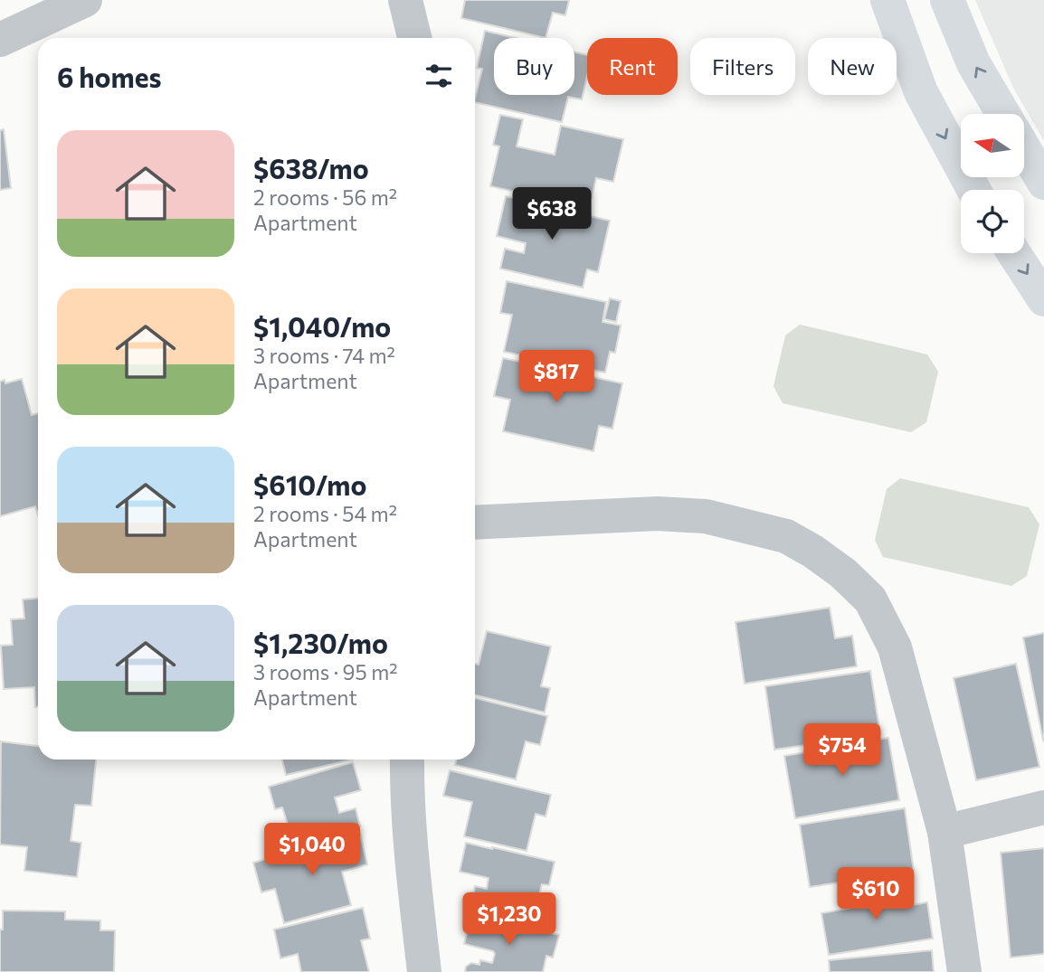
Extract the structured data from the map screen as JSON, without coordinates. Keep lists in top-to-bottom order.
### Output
{
  "north": "left",
  "page": {
    "chip": [
      "Buy",
      "Rent",
      "Filters",
      "New"
    ],
    "heading": "6 homes",
    "list": [
      {
        "name": "$638/mo",
        "note": "2 rooms · 56 m² · Apartment"
      },
      {
        "name": "$1,040/mo",
        "note": "3 rooms · 74 m² · Apartment"
      },
      {
        "name": "$610/mo",
        "note": "2 rooms · 54 m² · Apartment"
      },
      {
        "name": "$1,230/mo",
        "note": "3 rooms · 95 m² · Apartment"
      }
    ],
    "price": [
      "$638",
      "$817",
      "$754",
      "$1,040",
      "$610",
      "$1,230"
    ]
  }
}
